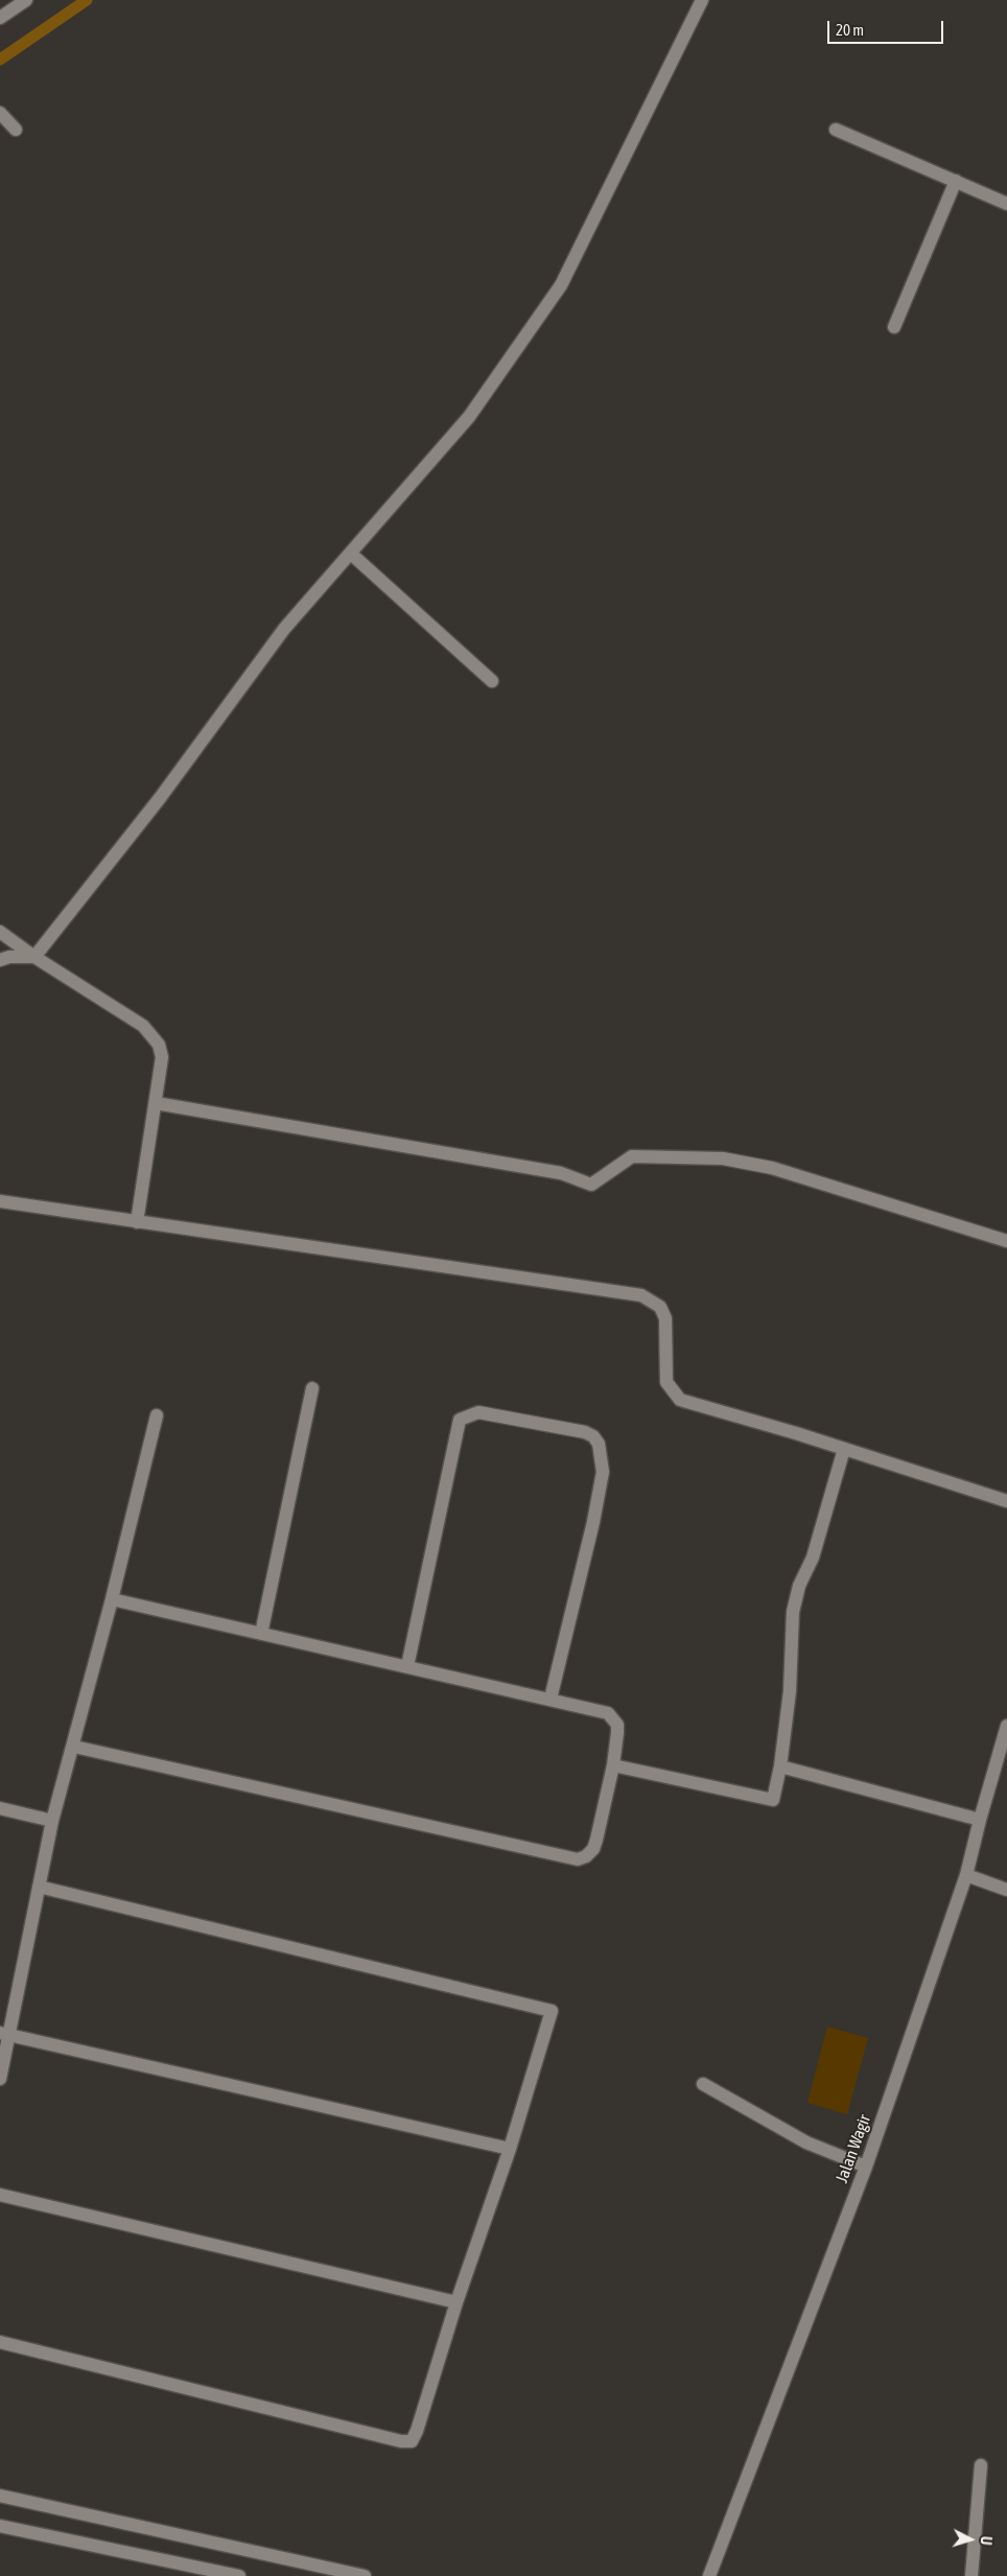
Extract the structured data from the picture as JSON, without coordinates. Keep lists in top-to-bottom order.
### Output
{
  "streets": {
    "street": ["Jalan Wagir"]
  },
  "scale_bar": "20 m",
  "north": "right"
}
